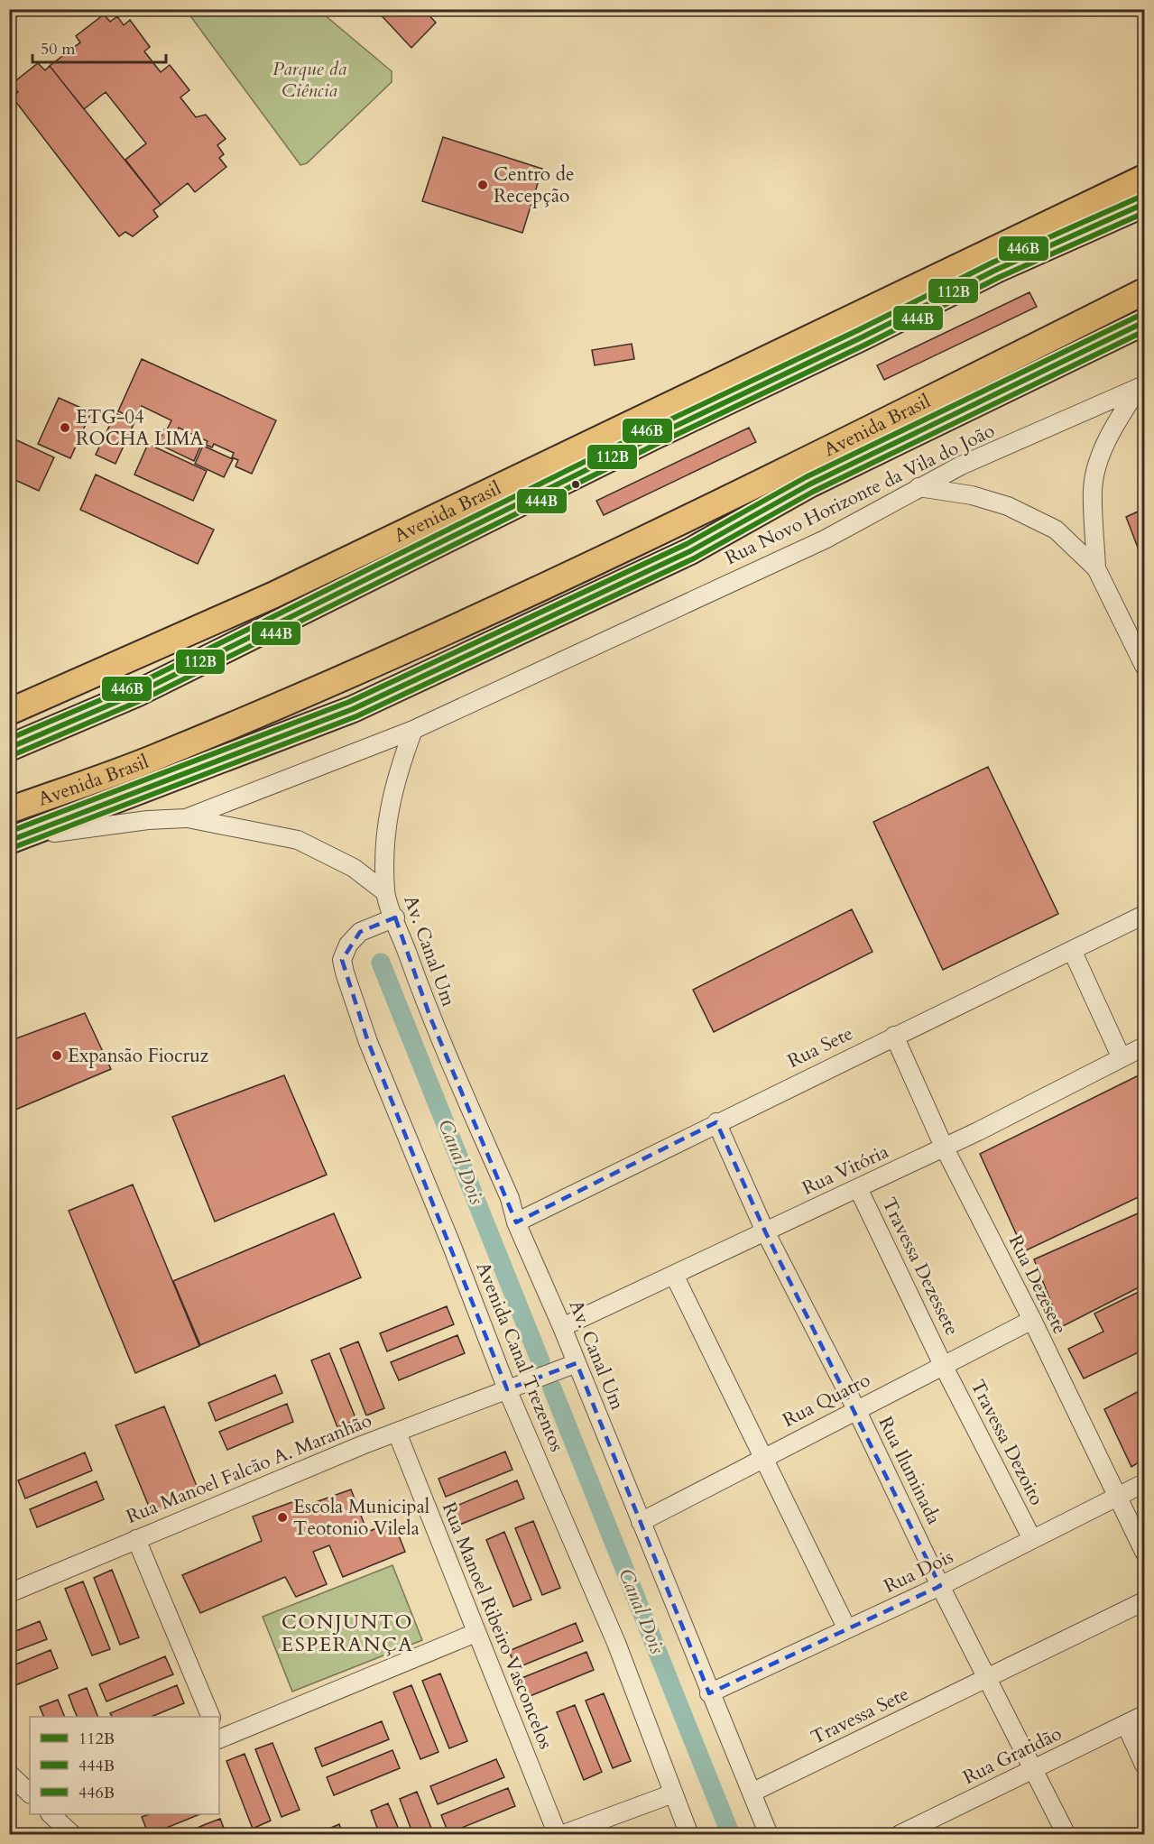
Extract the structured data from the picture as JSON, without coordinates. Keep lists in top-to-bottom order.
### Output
{
  "streets": {
    "highway": ["Avenida Brasil"],
    "street": [
      "Rua Novo Horizonte da Vila do João",
      "Av. Canal Um",
      "Rua Sete",
      "Rua Vitória",
      "Travessa Dezessete",
      "Rua Dezesete",
      "Avenida Canal Trezentos",
      "Rua Quatro",
      "Travessa Dezoito",
      "Rua Manoel Falcão A. Maranhão",
      "Rua Iluminada",
      "Rua Dois",
      "Rua Manoel Ribeiro Vasconcelos",
      "Travessa Sete",
      "Rua Gratidão"
    ]
  },
  "crossings": [
    ["Avenida Brasil", "Rua Novo Horizonte da Vila do João"],
    ["Av. Canal Um", "Rua Sete"],
    ["Av. Canal Um", "Rua Vitória"],
    ["Av. Canal Um", "Avenida Canal Trezentos"],
    ["Av. Canal Um", "Rua Quatro"],
    ["Av. Canal Um", "Rua Manoel Falcão A. Maranhão"],
    ["Av. Canal Um", "Rua Dois"],
    ["Av. Canal Um", "Travessa Sete"],
    ["Rua Sete", "Rua Dezesete"],
    ["Rua Sete", "Rua Iluminada"],
    ["Rua Vitória", "Travessa Dezessete"],
    ["Rua Vitória", "Rua Dezesete"],
    ["Rua Vitória", "Rua Iluminada"],
    ["Travessa Dezessete", "Rua Quatro"],
    ["Travessa Dezessete", "Travessa Dezoito"],
    ["Rua Dezesete", "Rua Quatro"],
    ["Rua Dezesete", "Rua Dois"],
    ["Avenida Canal Trezentos", "Rua Manoel Falcão A. Maranhão"],
    ["Rua Quatro", "Travessa Dezoito"],
    ["Rua Quatro", "Rua Iluminada"],
    ["Travessa Dezoito", "Rua Dois"],
    ["Rua Manoel Falcão A. Maranhão", "Rua Manoel Ribeiro Vasconcelos"],
    ["Rua Iluminada", "Rua Dois"],
    ["Rua Iluminada", "Travessa Sete"],
    ["Rua Iluminada", "Rua Gratidão"]
  ],
  "districts": ["CONJUNTO ESPERANÇA"],
  "water": ["Canal Dois"],
  "parks": ["Parque da Ciência"],
  "places": [
    "Centro de Recepção",
    "ETG-04 ROCHA LIMA",
    "Expansão Fiocruz",
    "Escola Municipal Teotonio Vilela"
  ],
  "lines": ["transit line 446B", "transit line 112B", "transit line 444B"],
  "legend": ["112B", "444B", "446B"],
  "scale_bar": "50 m"
}
